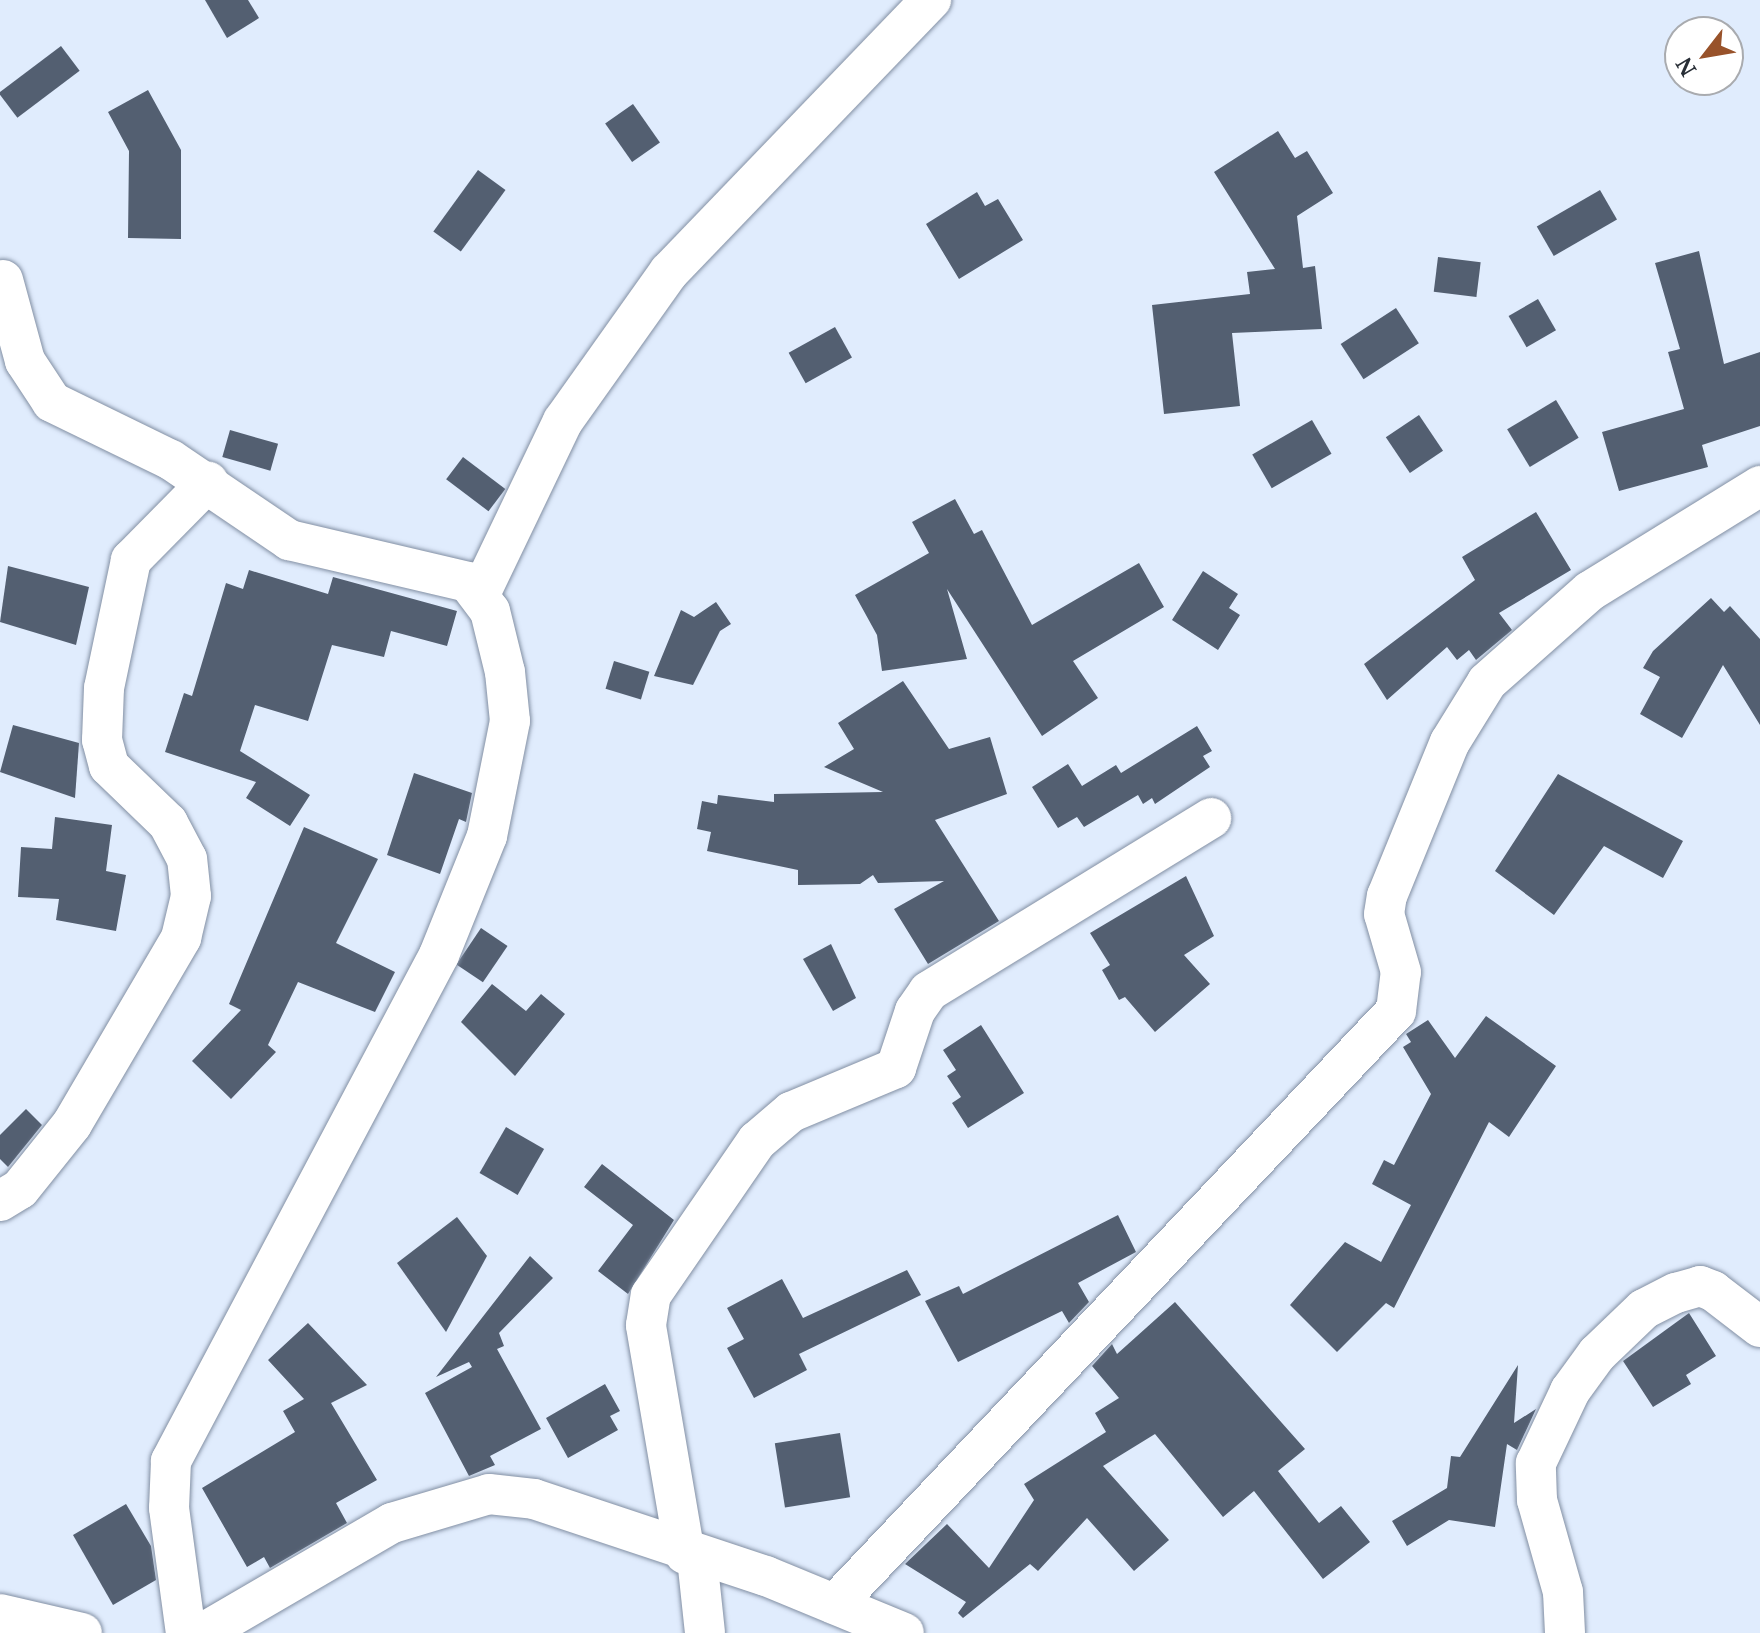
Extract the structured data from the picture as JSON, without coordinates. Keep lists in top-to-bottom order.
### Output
{
  "north": "bottom left"
}
